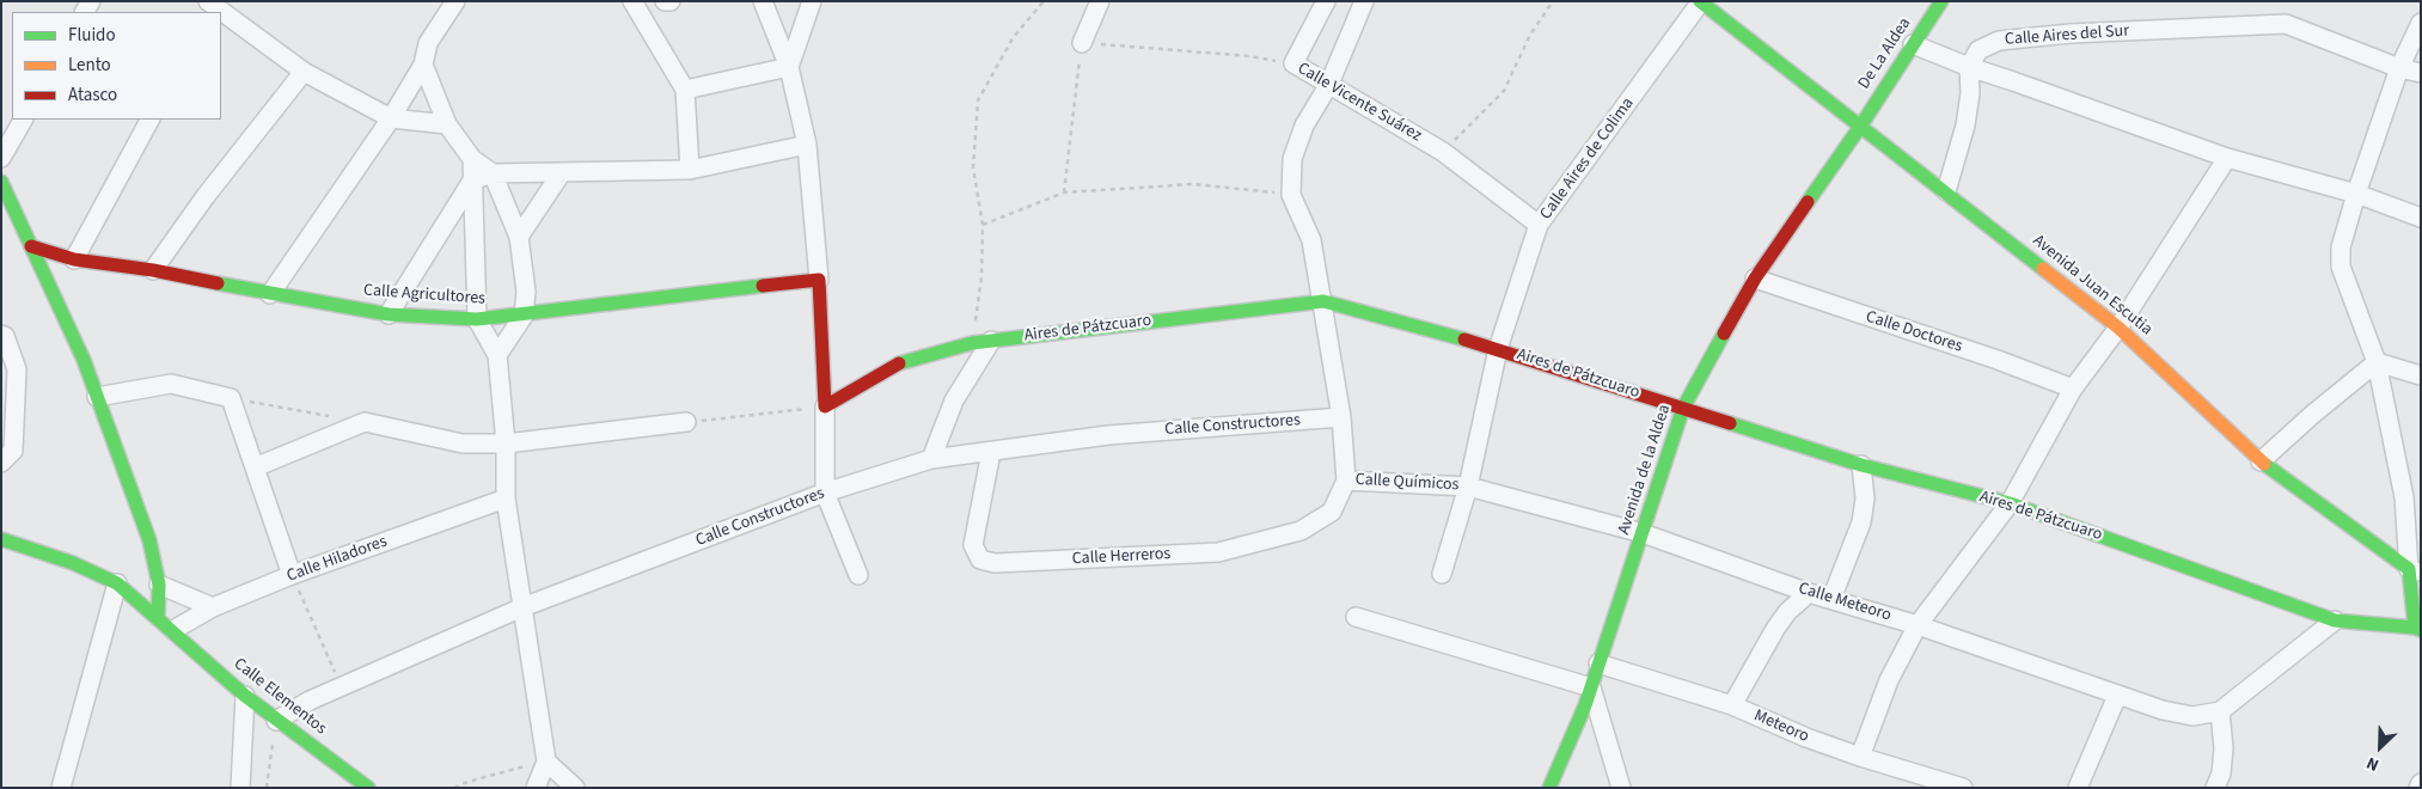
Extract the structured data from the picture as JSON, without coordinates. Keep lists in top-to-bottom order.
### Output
{
  "streets": {
    "street": [
      "Calle Aires del Sur",
      "De La Aldea",
      "Calle Vicente Suárez",
      "Calle Aires de Colima",
      "Avenida Juan Escutia",
      "Calle Agricultores",
      "Aires de Pátzcuaro",
      "Calle Doctores",
      "Calle Constructores",
      "Avenida de la Aldea",
      "Calle Químicos",
      "Calle Herreros",
      "Calle Hiladores",
      "Calle Meteoro",
      "Calle Elementos",
      "Meteoro"
    ]
  },
  "crossings": [
    ["De La Aldea", "Avenida Juan Escutia"],
    ["De La Aldea", "Avenida de la Aldea"],
    ["Calle Vicente Suárez", "Calle Aires de Colima"],
    ["Calle Aires de Colima", "Avenida Juan Escutia"],
    ["Calle Aires de Colima", "Aires de Pátzcuaro"],
    ["Calle Aires de Colima", "Calle Químicos"],
    ["Calle Aires de Colima", "Calle Meteoro"],
    ["Avenida Juan Escutia", "Avenida de la Aldea"],
    ["Aires de Pátzcuaro", "Avenida de la Aldea"],
    ["Calle Doctores", "Avenida de la Aldea"],
    ["Calle Constructores", "Calle Herreros"],
    ["Calle Constructores", "Calle Elementos"],
    ["Avenida de la Aldea", "Calle Meteoro"],
    ["Avenida de la Aldea", "Meteoro"],
    ["Calle Químicos", "Calle Herreros"],
    ["Calle Químicos", "Calle Meteoro"],
    ["Calle Hiladores", "Calle Elementos"]
  ],
  "legend": ["Fluido", "Lento", "Atasco"],
  "north": "bottom left"
}
